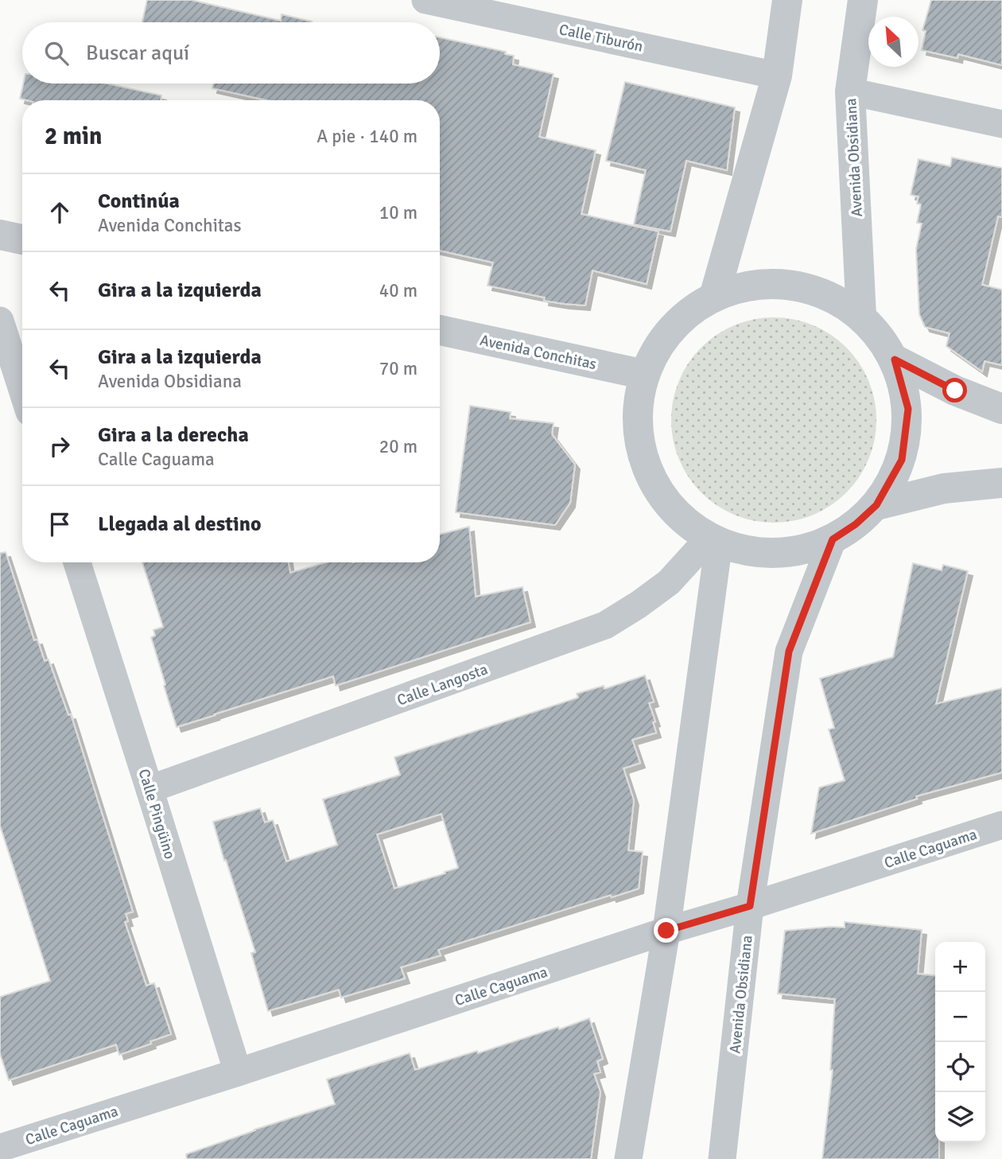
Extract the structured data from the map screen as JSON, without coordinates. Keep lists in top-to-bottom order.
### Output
{
  "streets": {
    "street": [
      "Calle Tiburón",
      "Avenida Obsidiana",
      "Avenida Conchitas",
      "Calle Langosta",
      "Calle Pingüino",
      "Calle Caguama"
    ]
  },
  "crossings": [
    ["Avenida Obsidiana", "Calle Caguama"],
    ["Calle Langosta", "Calle Pingüino"],
    ["Calle Pingüino", "Calle Caguama"]
  ],
  "north": "top left",
  "page": {
    "search": "Buscar aquí",
    "heading": ["2 min", "A pie · 140 m"],
    "list": [
      ["Continúa", "Avenida Conchitas", "10 m"],
      ["Gira a la izquierda", "40 m"],
      ["Gira a la izquierda", "Avenida Obsidiana", "70 m"],
      ["Gira a la derecha", "Calle Caguama", "20 m"],
      "Llegada al destino"
    ],
    "map_buttons": ["+", "−"]
  }
}
